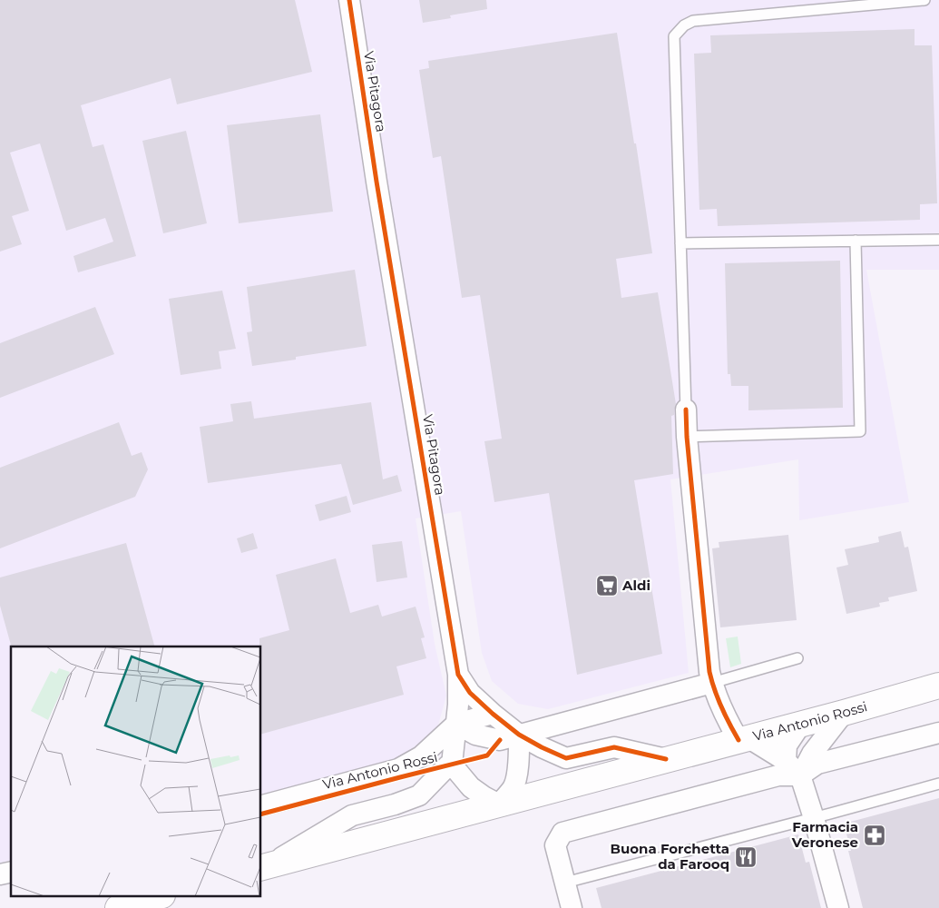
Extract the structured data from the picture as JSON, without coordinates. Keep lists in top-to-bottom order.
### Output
{
  "streets": {
    "main road": ["Via Antonio Rossi"],
    "street": ["Via Pitagora"]
  },
  "crossings": [
    ["Via Pitagora", "Via Antonio Rossi"]
  ],
  "places": {
    "supermarket": ["Aldi"],
    "pharmacy": ["Farmacia Veronese"],
    "restaurant": ["Buona Forchetta da Farooq"]
  }
}
